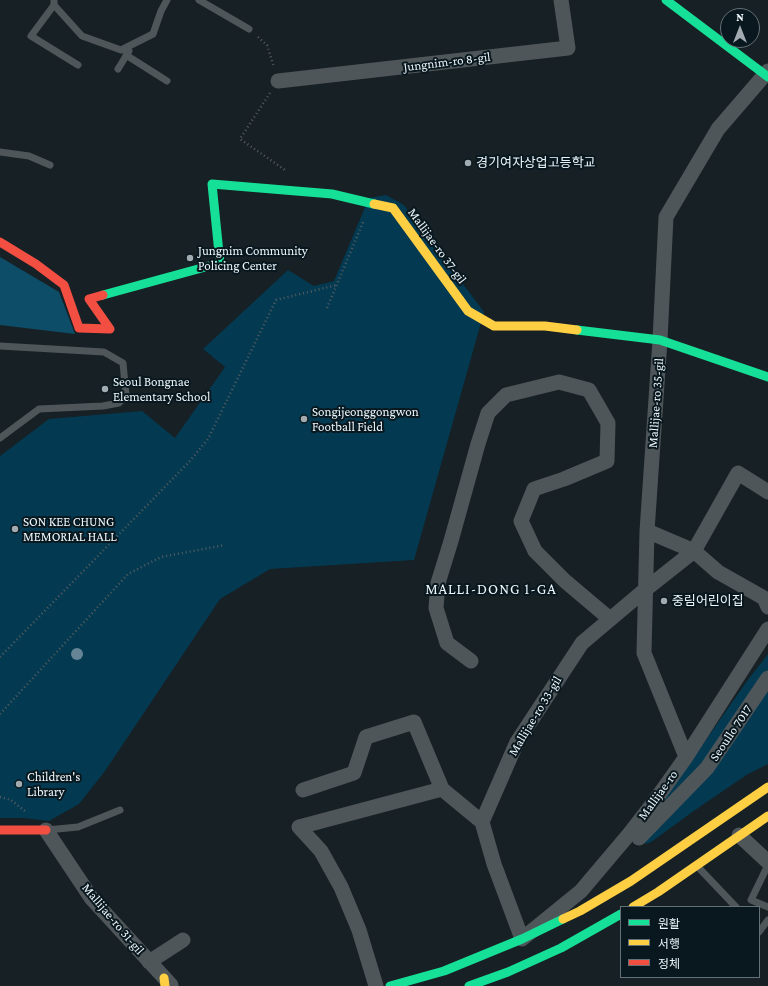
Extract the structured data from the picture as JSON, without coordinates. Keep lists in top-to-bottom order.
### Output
{
  "streets": {
    "street": [
      "Jungnim-ro 8-gil",
      "Mallijae-ro 37-gil",
      "Mallijae-ro 35-gil",
      "Mallijae-ro 33-gil",
      "Seoullo 7017",
      "Mallijae-ro",
      "Mallijae-ro 31-gil"
    ]
  },
  "crossings": [
    ["Mallijae-ro 37-gil", "Mallijae-ro 35-gil"],
    ["Mallijae-ro 35-gil", "Mallijae-ro 33-gil"],
    ["Mallijae-ro 35-gil", "Mallijae-ro"],
    ["Seoullo 7017", "Mallijae-ro"]
  ],
  "districts": ["MALLI-DONG 1-GA"],
  "places": [
    "경기여자상업고등학교",
    "Jungnim Community Policing Center",
    "Seoul Bongnae Elementary School",
    "Songijeonggongwon Football Field",
    "SON KEE CHUNG MEMORIAL HALL",
    "중림어린이집",
    "Children's Library"
  ],
  "legend": ["원활", "서행", "정체"],
  "north": "top"
}
